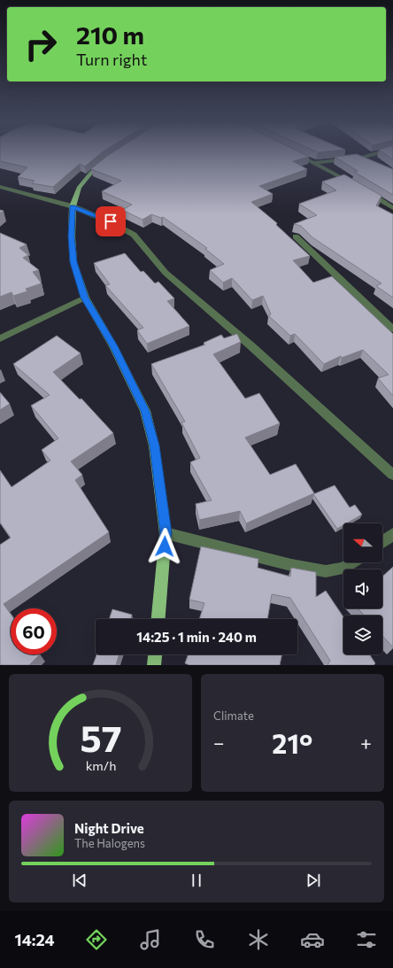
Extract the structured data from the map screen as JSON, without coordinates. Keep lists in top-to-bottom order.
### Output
{
  "north": "left",
  "page": {
    "turn": ["210 m", "Turn right"],
    "limit": "60",
    "trip": "14:25 · 1 min · 240 m",
    "tile": "Climate",
    "heat": ["−", "21°", "+"],
    "song": ["Night Drive", "The Halogens"],
    "tabs": "14:24",
    "gauge": ["57", "km/h"]
  }
}
